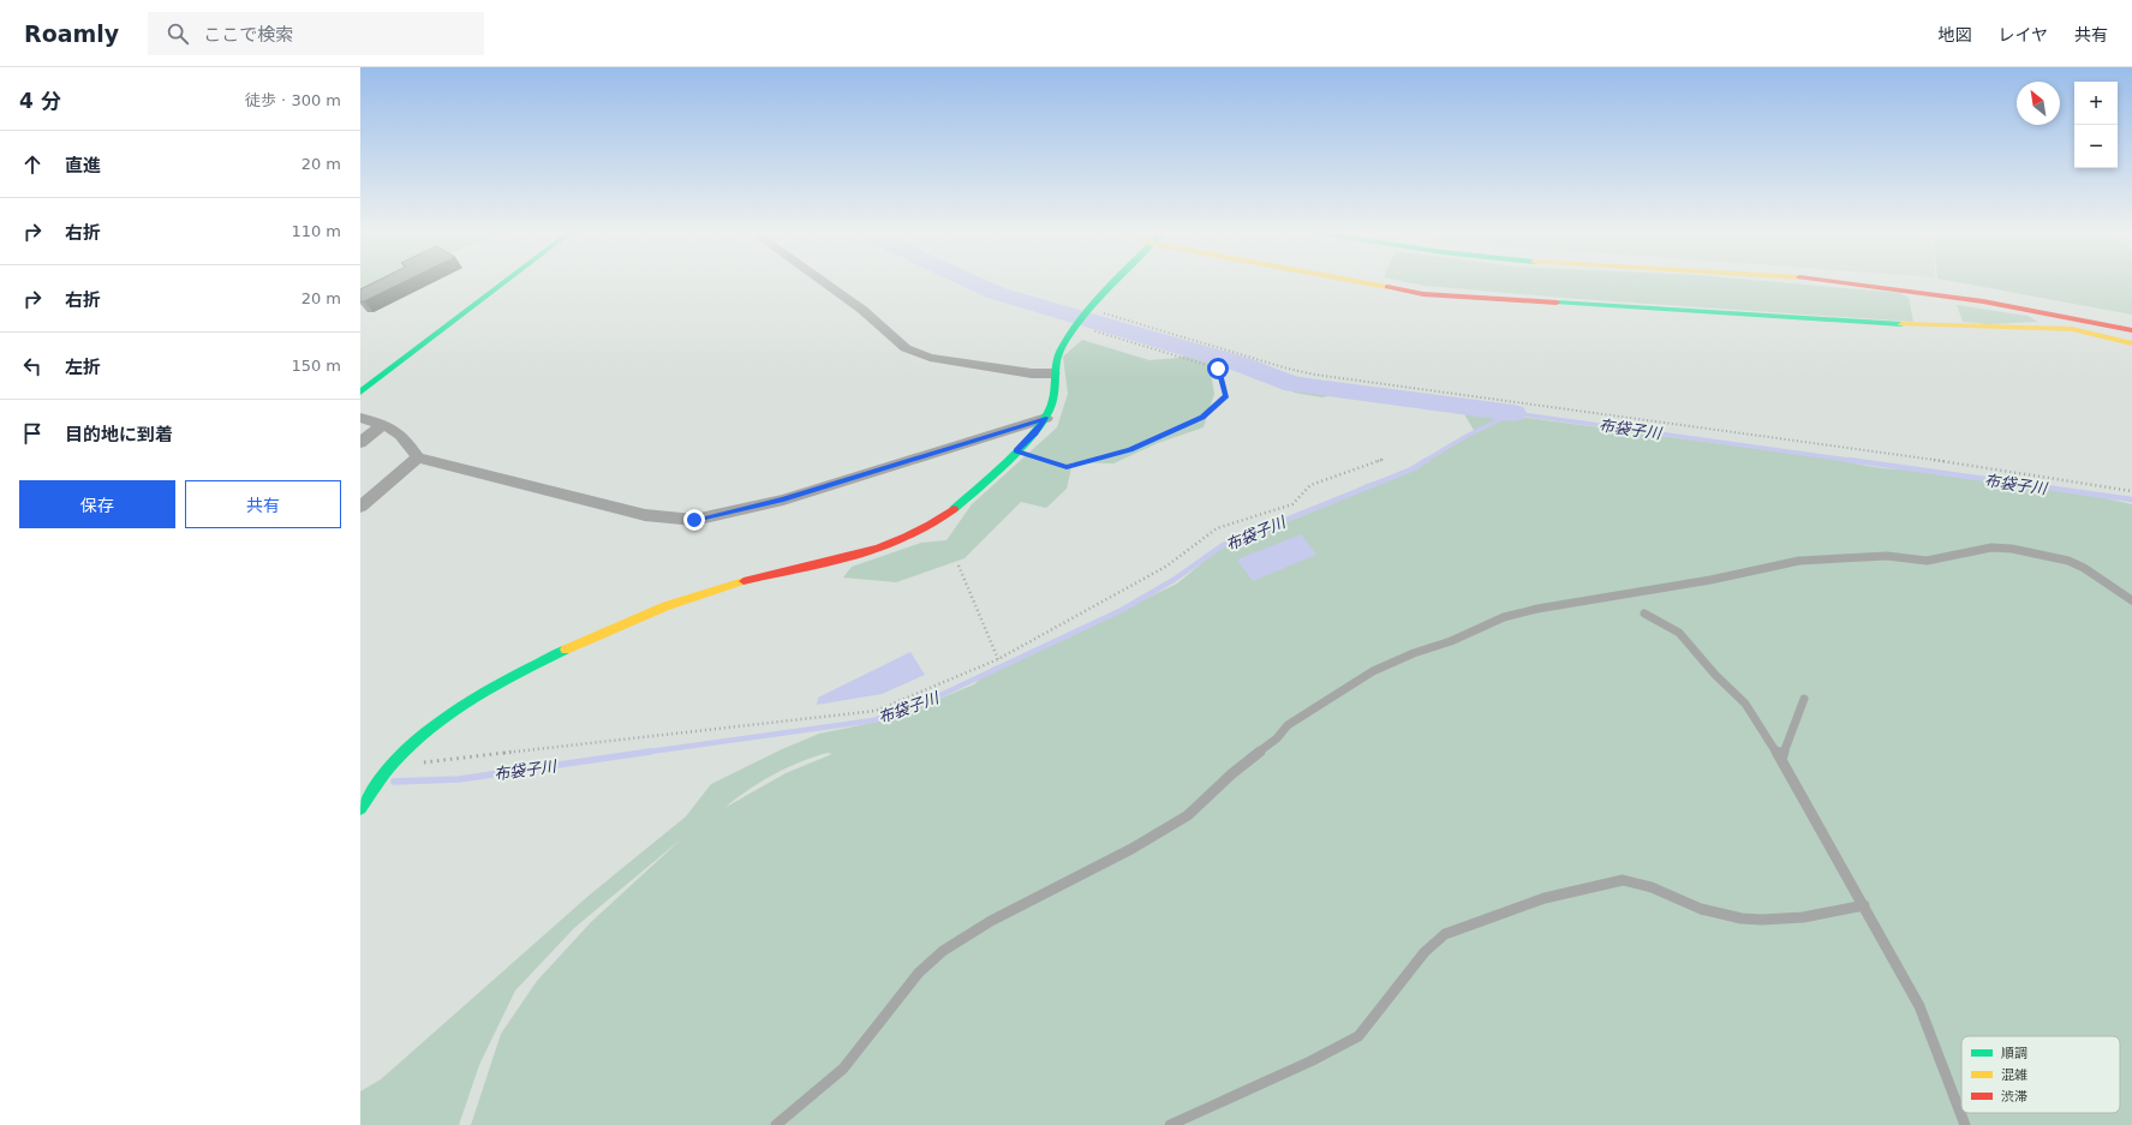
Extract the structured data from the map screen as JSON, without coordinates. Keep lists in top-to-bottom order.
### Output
{
  "water": ["布袋子川"],
  "legend": ["順調", "混雑", "渋滞"],
  "north": "top left",
  "page": {
    "header": "Roamly",
    "search": "ここで検索",
    "nav": ["地図", "レイヤ", "共有"],
    "heading": ["4 分", "徒歩 · 300 m"],
    "map_buttons": ["+", "−"],
    "list": [
      ["直進", "20 m"],
      ["右折", "110 m"],
      ["右折", "20 m"],
      ["左折", "150 m"],
      "目的地に到着"
    ],
    "buttons": ["保存", "共有"]
  }
}
